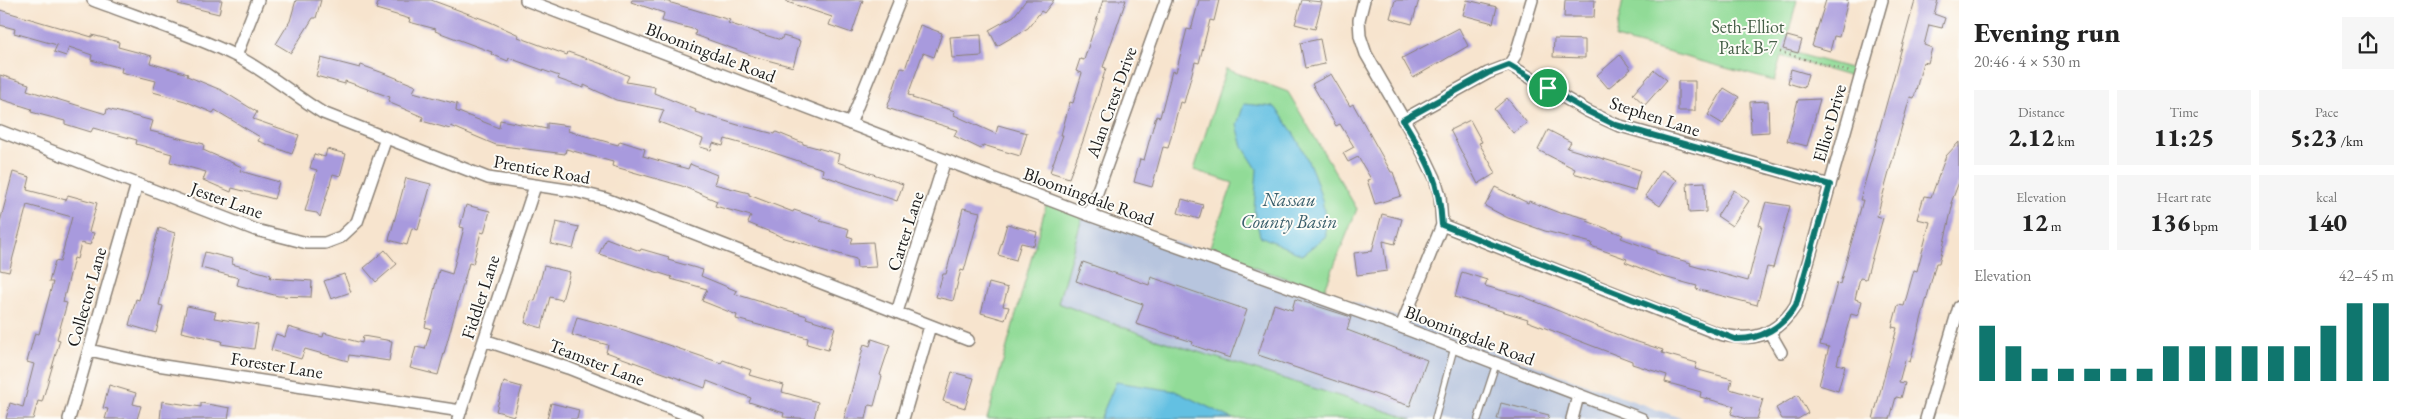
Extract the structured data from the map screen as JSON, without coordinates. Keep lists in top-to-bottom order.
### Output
{
  "streets": {
    "street": [
      "Bloomingdale Road",
      "Alan Crest Drive",
      "Stephen Lane",
      "Elliot Drive",
      "Prentice Road",
      "Jester Lane",
      "Carter Lane",
      "Collector Lane",
      "Fiddler Lane",
      "Teamster Lane",
      "Forester Lane"
    ]
  },
  "crossings": [
    ["Bloomingdale Road", "Alan Crest Drive"],
    ["Bloomingdale Road", "Carter Lane"],
    ["Stephen Lane", "Elliot Drive"],
    ["Prentice Road", "Jester Lane"],
    ["Prentice Road", "Carter Lane"],
    ["Prentice Road", "Fiddler Lane"],
    ["Jester Lane", "Collector Lane"],
    ["Collector Lane", "Forester Lane"],
    ["Fiddler Lane", "Teamster Lane"],
    ["Fiddler Lane", "Forester Lane"]
  ],
  "water": ["Nassau County Basin"],
  "parks": ["Seth-Elliot Park B-7"],
  "page": {
    "heading": ["Evening run", "20:46 · 4 × 530 m"],
    "stats": [
      ["Distance", "2.12 km"],
      ["Time", "11:25"],
      ["Pace", "5:23 /km"],
      ["Elevation", "12 m"],
      ["Heart rate", "136 bpm"],
      ["kcal", "140"]
    ],
    "chart": ["Elevation", "42–45 m"]
  }
}
